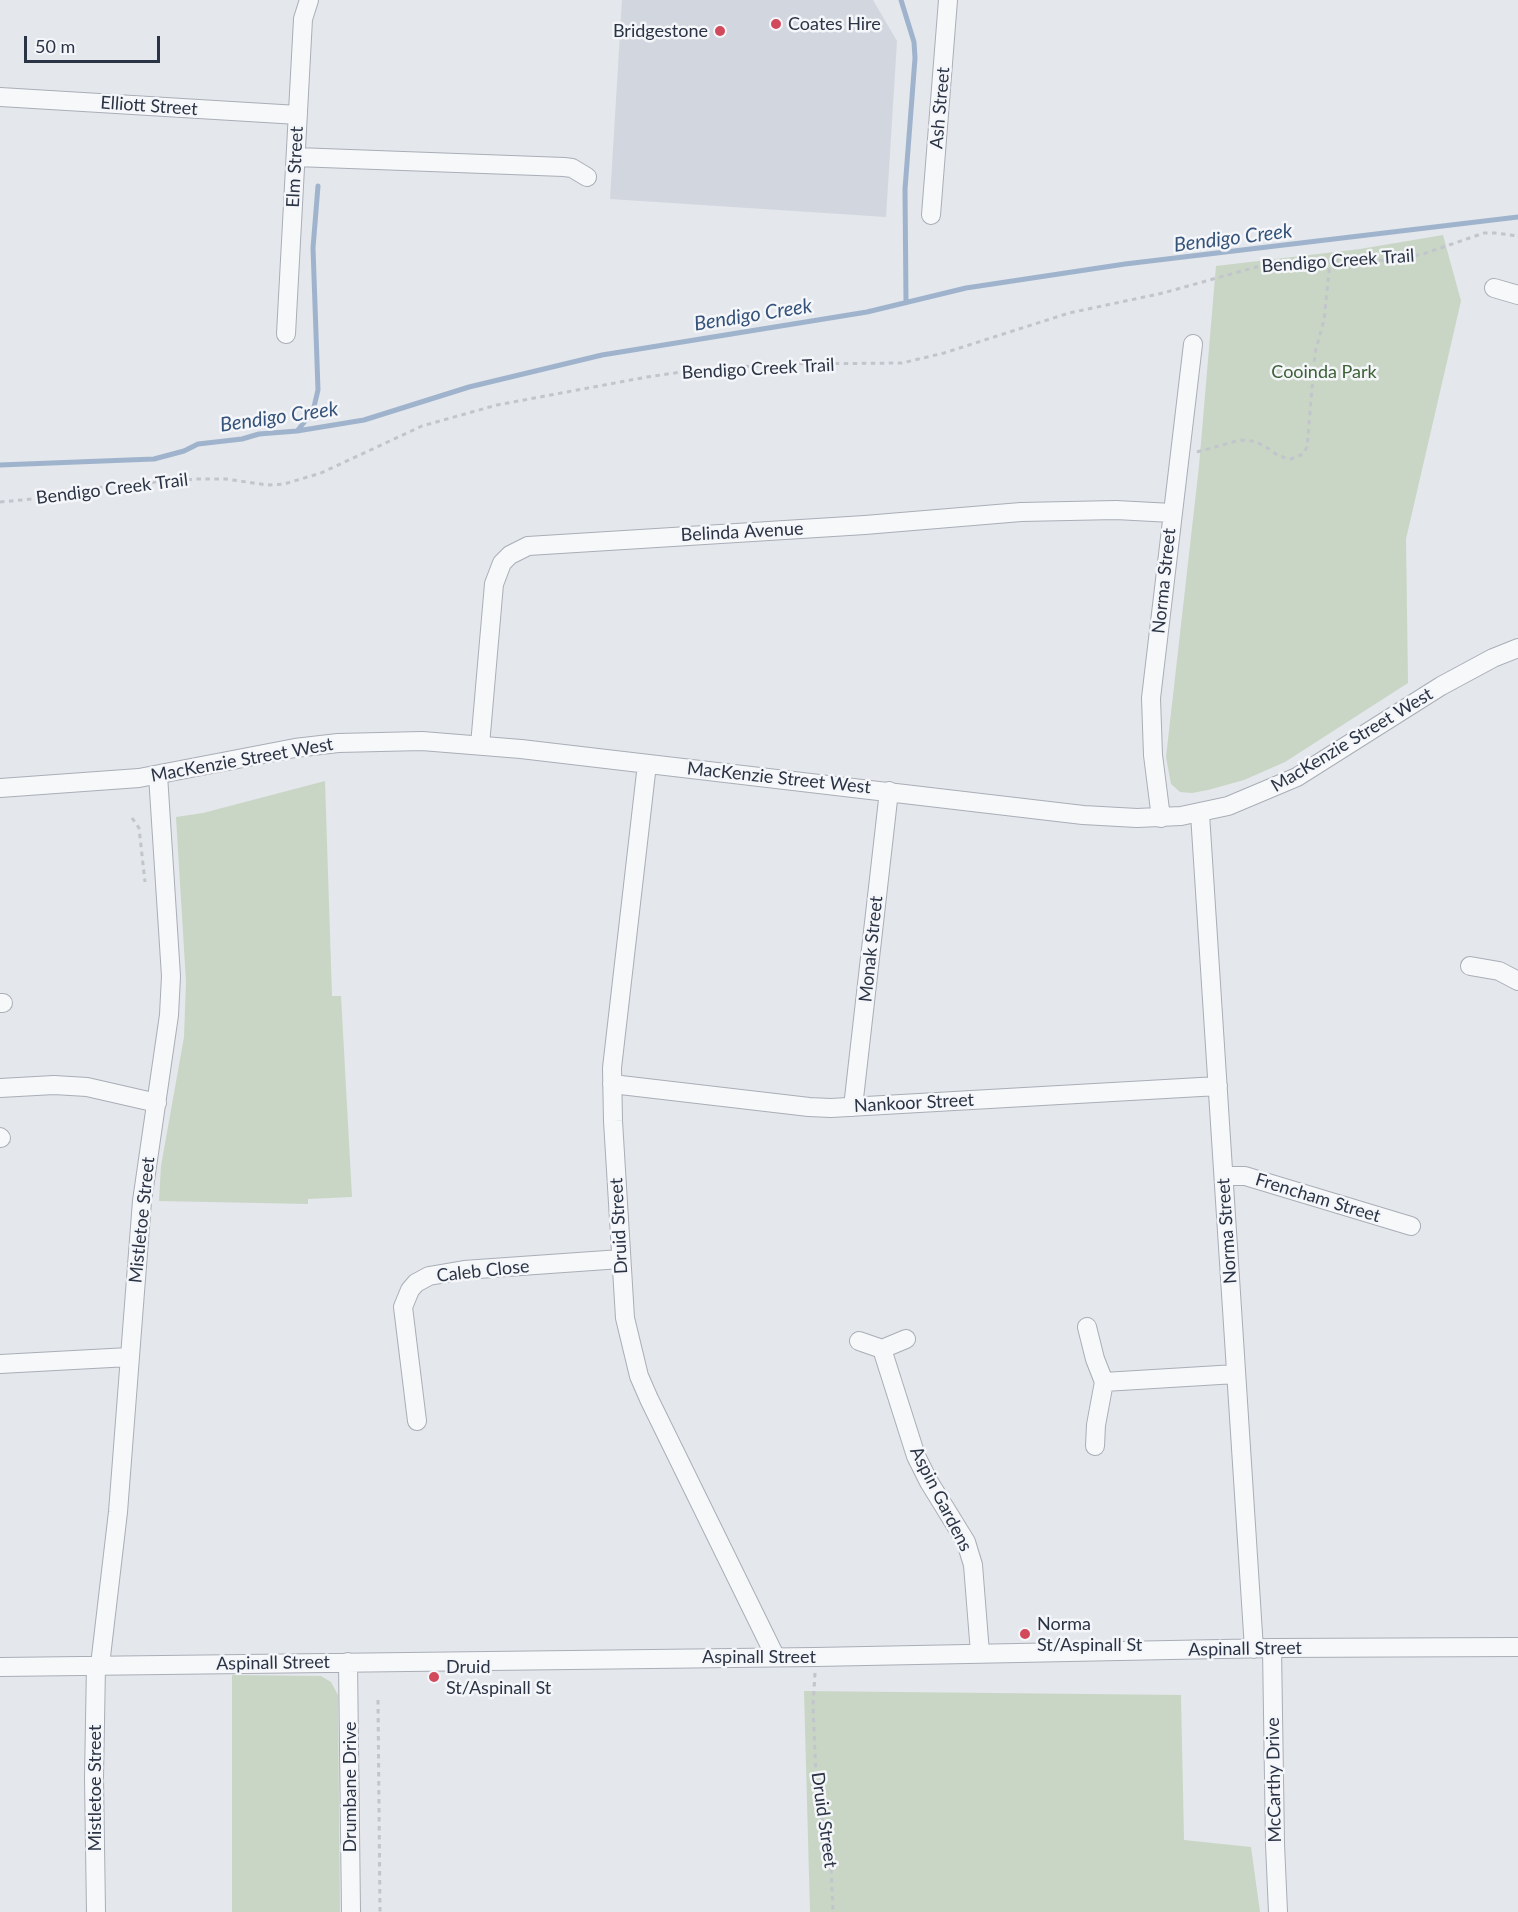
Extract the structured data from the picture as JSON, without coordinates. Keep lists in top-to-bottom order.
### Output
{
  "streets": {
    "street": [
      "Elliott Street",
      "Ash Street",
      "Elm Street",
      "Belinda Avenue",
      "Norma Street",
      "MacKenzie Street West",
      "Monak Street",
      "Nankoor Street",
      "Frencham Street",
      "Mistletoe Street",
      "Druid Street",
      "Caleb Close",
      "Aspin Gardens",
      "Aspinall Street",
      "McCarthy Drive",
      "Drumbane Drive"
    ],
    "path": ["Bendigo Creek Trail"]
  },
  "crossings": [
    ["Elliott Street", "Elm Street"],
    ["Belinda Avenue", "Norma Street"],
    ["Belinda Avenue", "MacKenzie Street West"],
    ["Norma Street", "MacKenzie Street West"],
    ["Norma Street", "Nankoor Street"],
    ["Norma Street", "Frencham Street"],
    ["Norma Street", "Aspinall Street"],
    ["Norma Street", "McCarthy Drive"],
    ["MacKenzie Street West", "Monak Street"],
    ["MacKenzie Street West", "Mistletoe Street"],
    ["MacKenzie Street West", "Druid Street"],
    ["Monak Street", "Nankoor Street"],
    ["Nankoor Street", "Druid Street"],
    ["Mistletoe Street", "Aspinall Street"],
    ["Druid Street", "Caleb Close"],
    ["Druid Street", "Aspinall Street"],
    ["Aspin Gardens", "Aspinall Street"],
    ["Aspinall Street", "McCarthy Drive"],
    ["Aspinall Street", "Drumbane Drive"]
  ],
  "water": ["Bendigo Creek"],
  "parks": ["Cooinda Park"],
  "places": [
    "Coates Hire",
    "Bridgestone",
    "Norma St/Aspinall St",
    "Druid St/Aspinall St"
  ],
  "scale_bar": "50 m"
}
